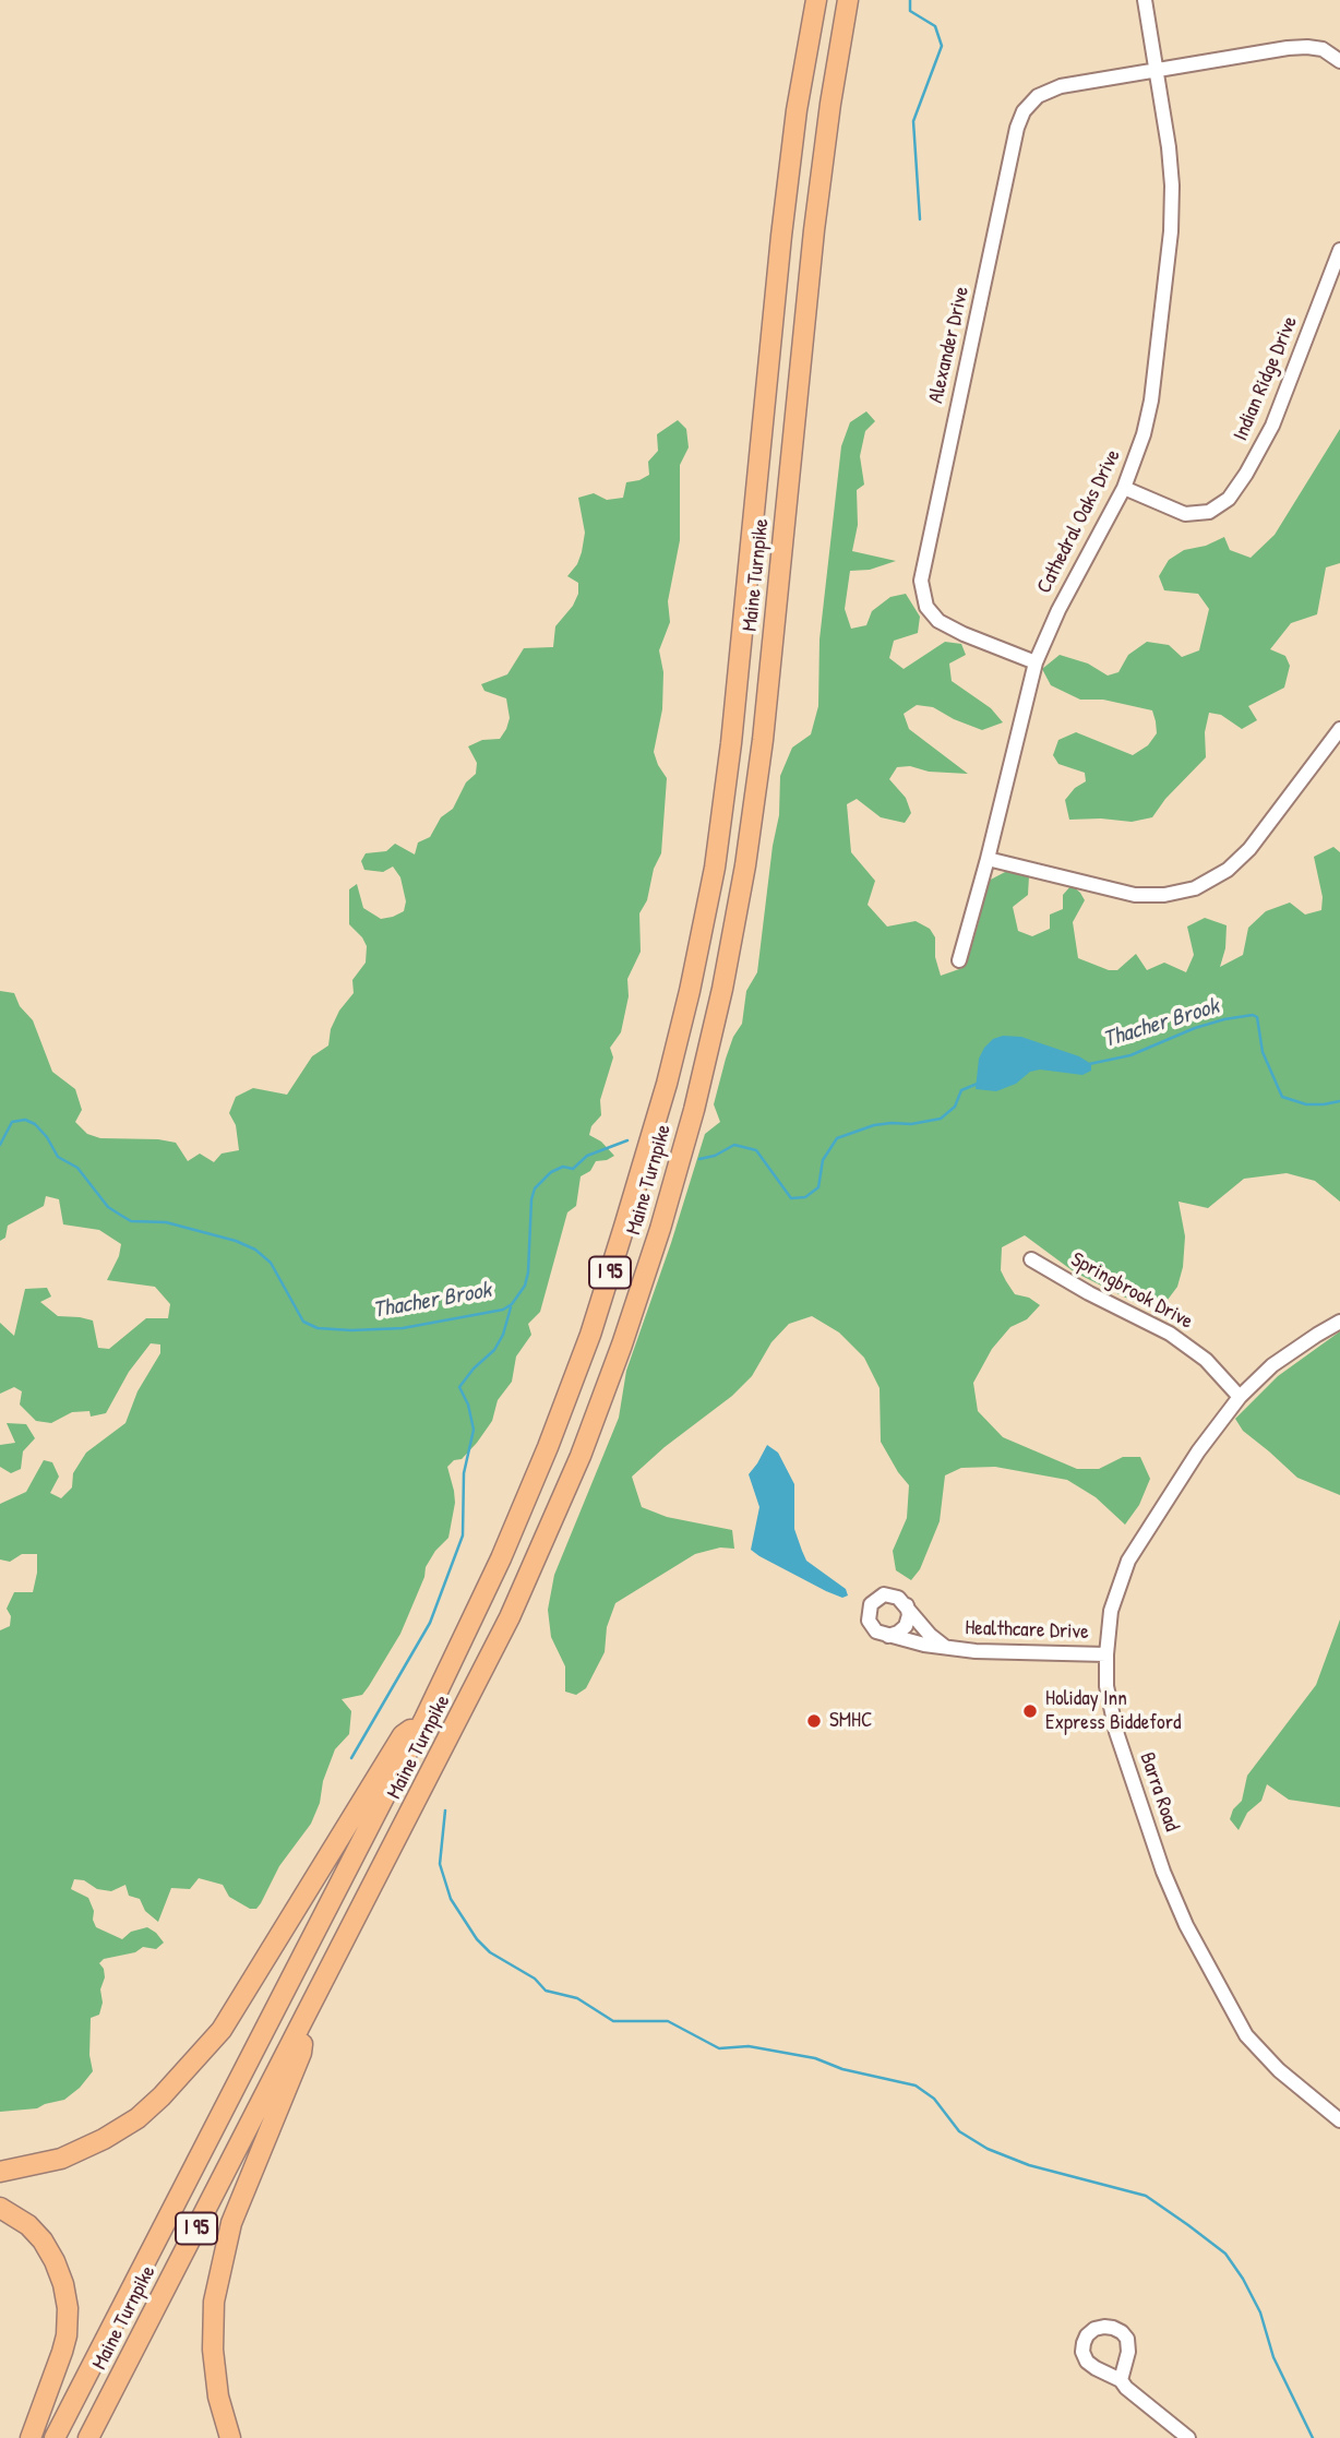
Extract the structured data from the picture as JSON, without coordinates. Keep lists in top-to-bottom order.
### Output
{
  "streets": {
    "highway": ["Maine Turnpike", "I 95"],
    "street": [
      "Alexander Drive",
      "Indian Ridge Drive",
      "Cathedral Oaks Drive",
      "Springbrook Drive",
      "Healthcare Drive",
      "Barra Road"
    ]
  },
  "crossings": [
    ["Alexander Drive", "Cathedral Oaks Drive"],
    ["Indian Ridge Drive", "Cathedral Oaks Drive"],
    ["Springbrook Drive", "Barra Road"],
    ["Healthcare Drive", "Barra Road"]
  ],
  "water": ["Thacher Brook"],
  "places": ["Holiday Inn Express Biddeford", "SMHC"]
}
